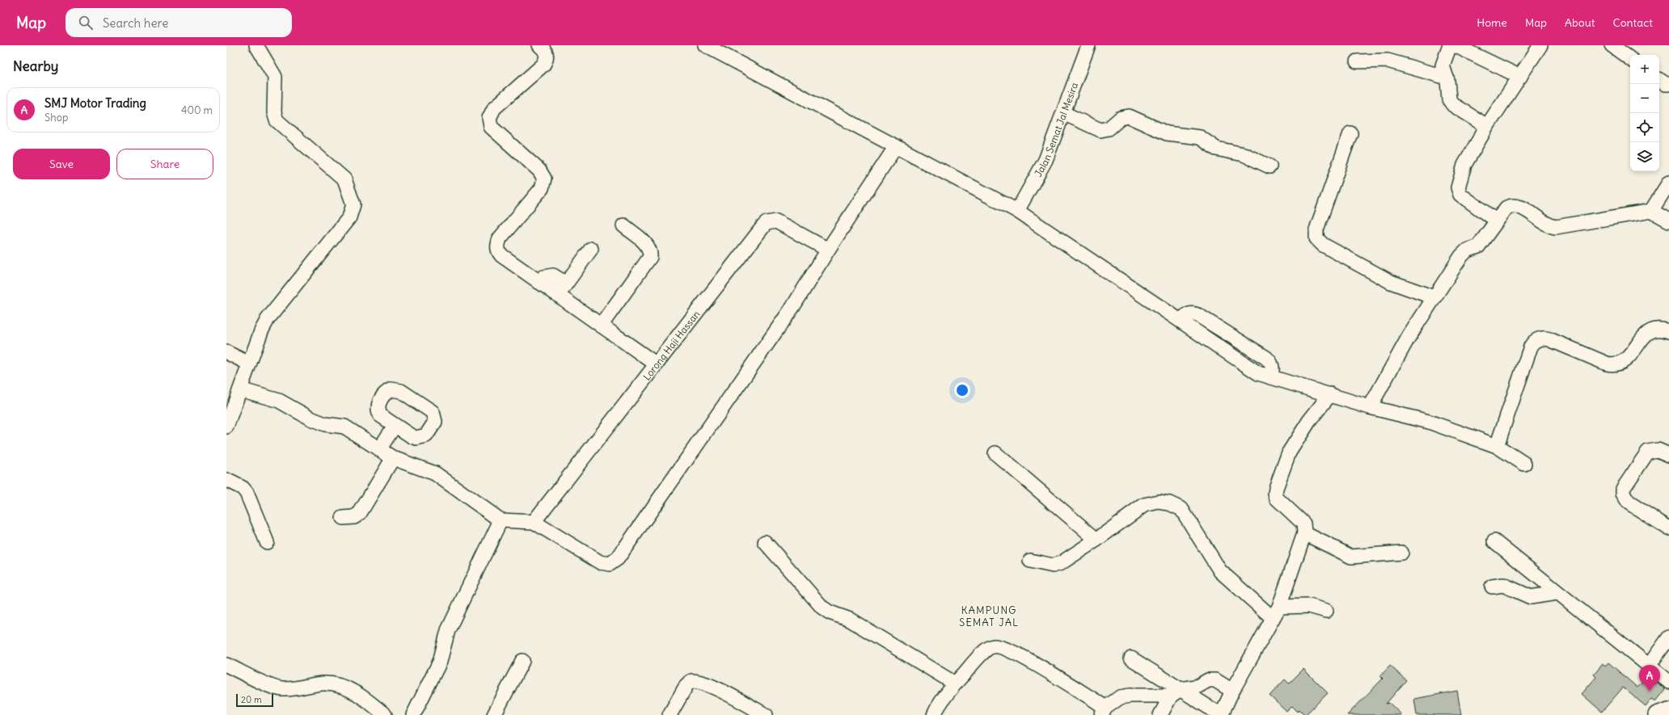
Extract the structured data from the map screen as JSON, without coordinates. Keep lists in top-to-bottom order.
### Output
{
  "streets": {
    "street": ["Jalan Semat Jal Mesira", "Lorong Haji Hassan"]
  },
  "districts": ["KAMPUNG SEMAT JAL"],
  "scale_bar": "20 m",
  "page": {
    "header": "Map",
    "search": "Search here",
    "nav": [
      "Home",
      "Map",
      "About",
      "Contact"
    ],
    "heading": "Nearby",
    "map_buttons": ["+", "−"],
    "list": [
      {
        "mark": "A",
        "name": "SMJ Motor Trading",
        "note": "Shop",
        "value": "400 m"
      }
    ],
    "buttons": ["Save", "Share"],
    "pins": "A",
    "scale": "20 m"
  }
}
